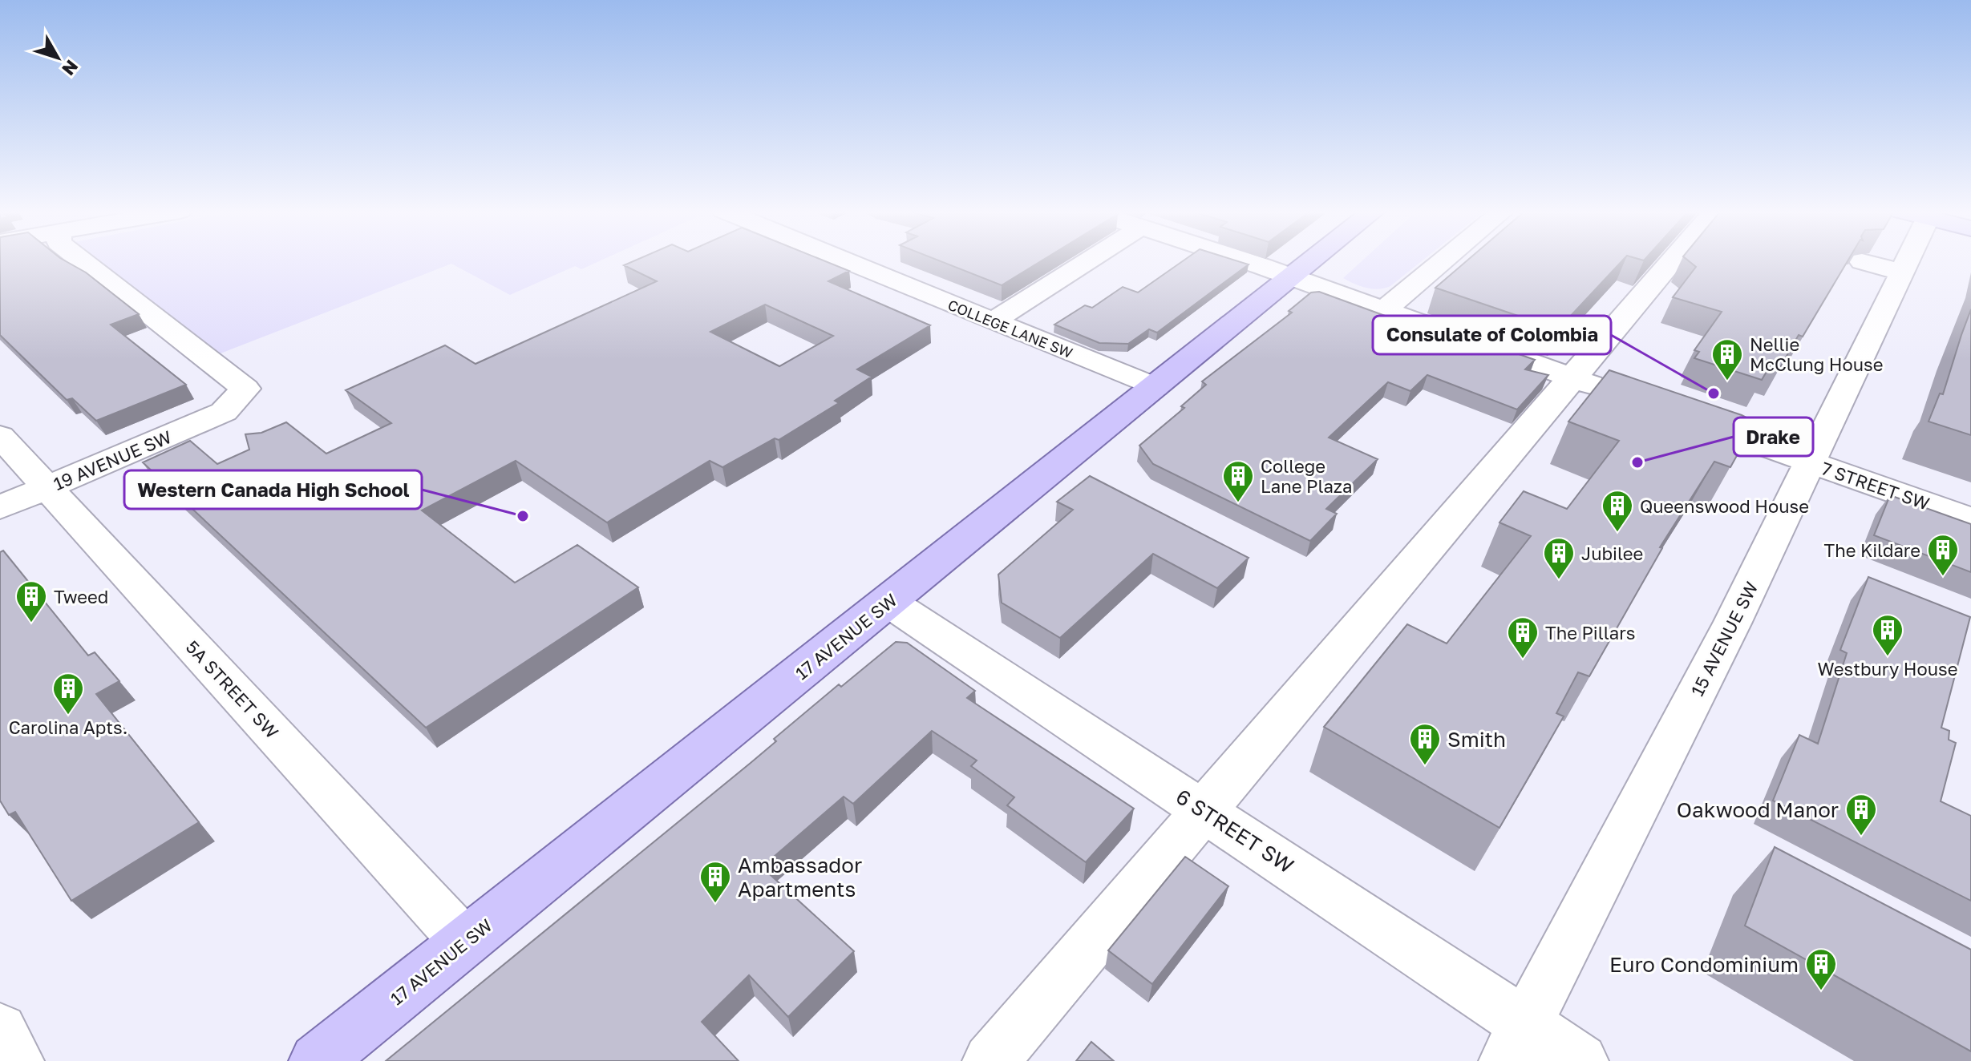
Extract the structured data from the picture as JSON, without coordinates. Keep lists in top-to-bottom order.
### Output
{
  "streets": {
    "main road": ["17 AVENUE SW"],
    "street": [
      "COLLEGE LANE SW",
      "19 AVENUE SW",
      "7 STREET SW",
      "15 AVENUE SW",
      "5A STREET SW",
      "6 STREET SW"
    ]
  },
  "crossings": [
    ["COLLEGE LANE SW", "17 AVENUE SW"],
    ["19 AVENUE SW", "5A STREET SW"],
    ["7 STREET SW", "15 AVENUE SW"],
    ["17 AVENUE SW", "5A STREET SW"],
    ["17 AVENUE SW", "6 STREET SW"],
    ["15 AVENUE SW", "6 STREET SW"]
  ],
  "places": {
    "building": [
      "Nellie McClung House",
      "College Lane Plaza",
      "Queenswood House",
      "The Kildare",
      "Jubilee",
      "Tweed",
      "Westbury House",
      "The Pillars",
      "Carolina Apts.",
      "Smith",
      "Oakwood Manor",
      "Ambassador Apartments",
      "Euro Condominium"
    ],
    "other": ["Consulate of Colombia", "Drake", "Western Canada High School"]
  },
  "north": "bottom right"
}
